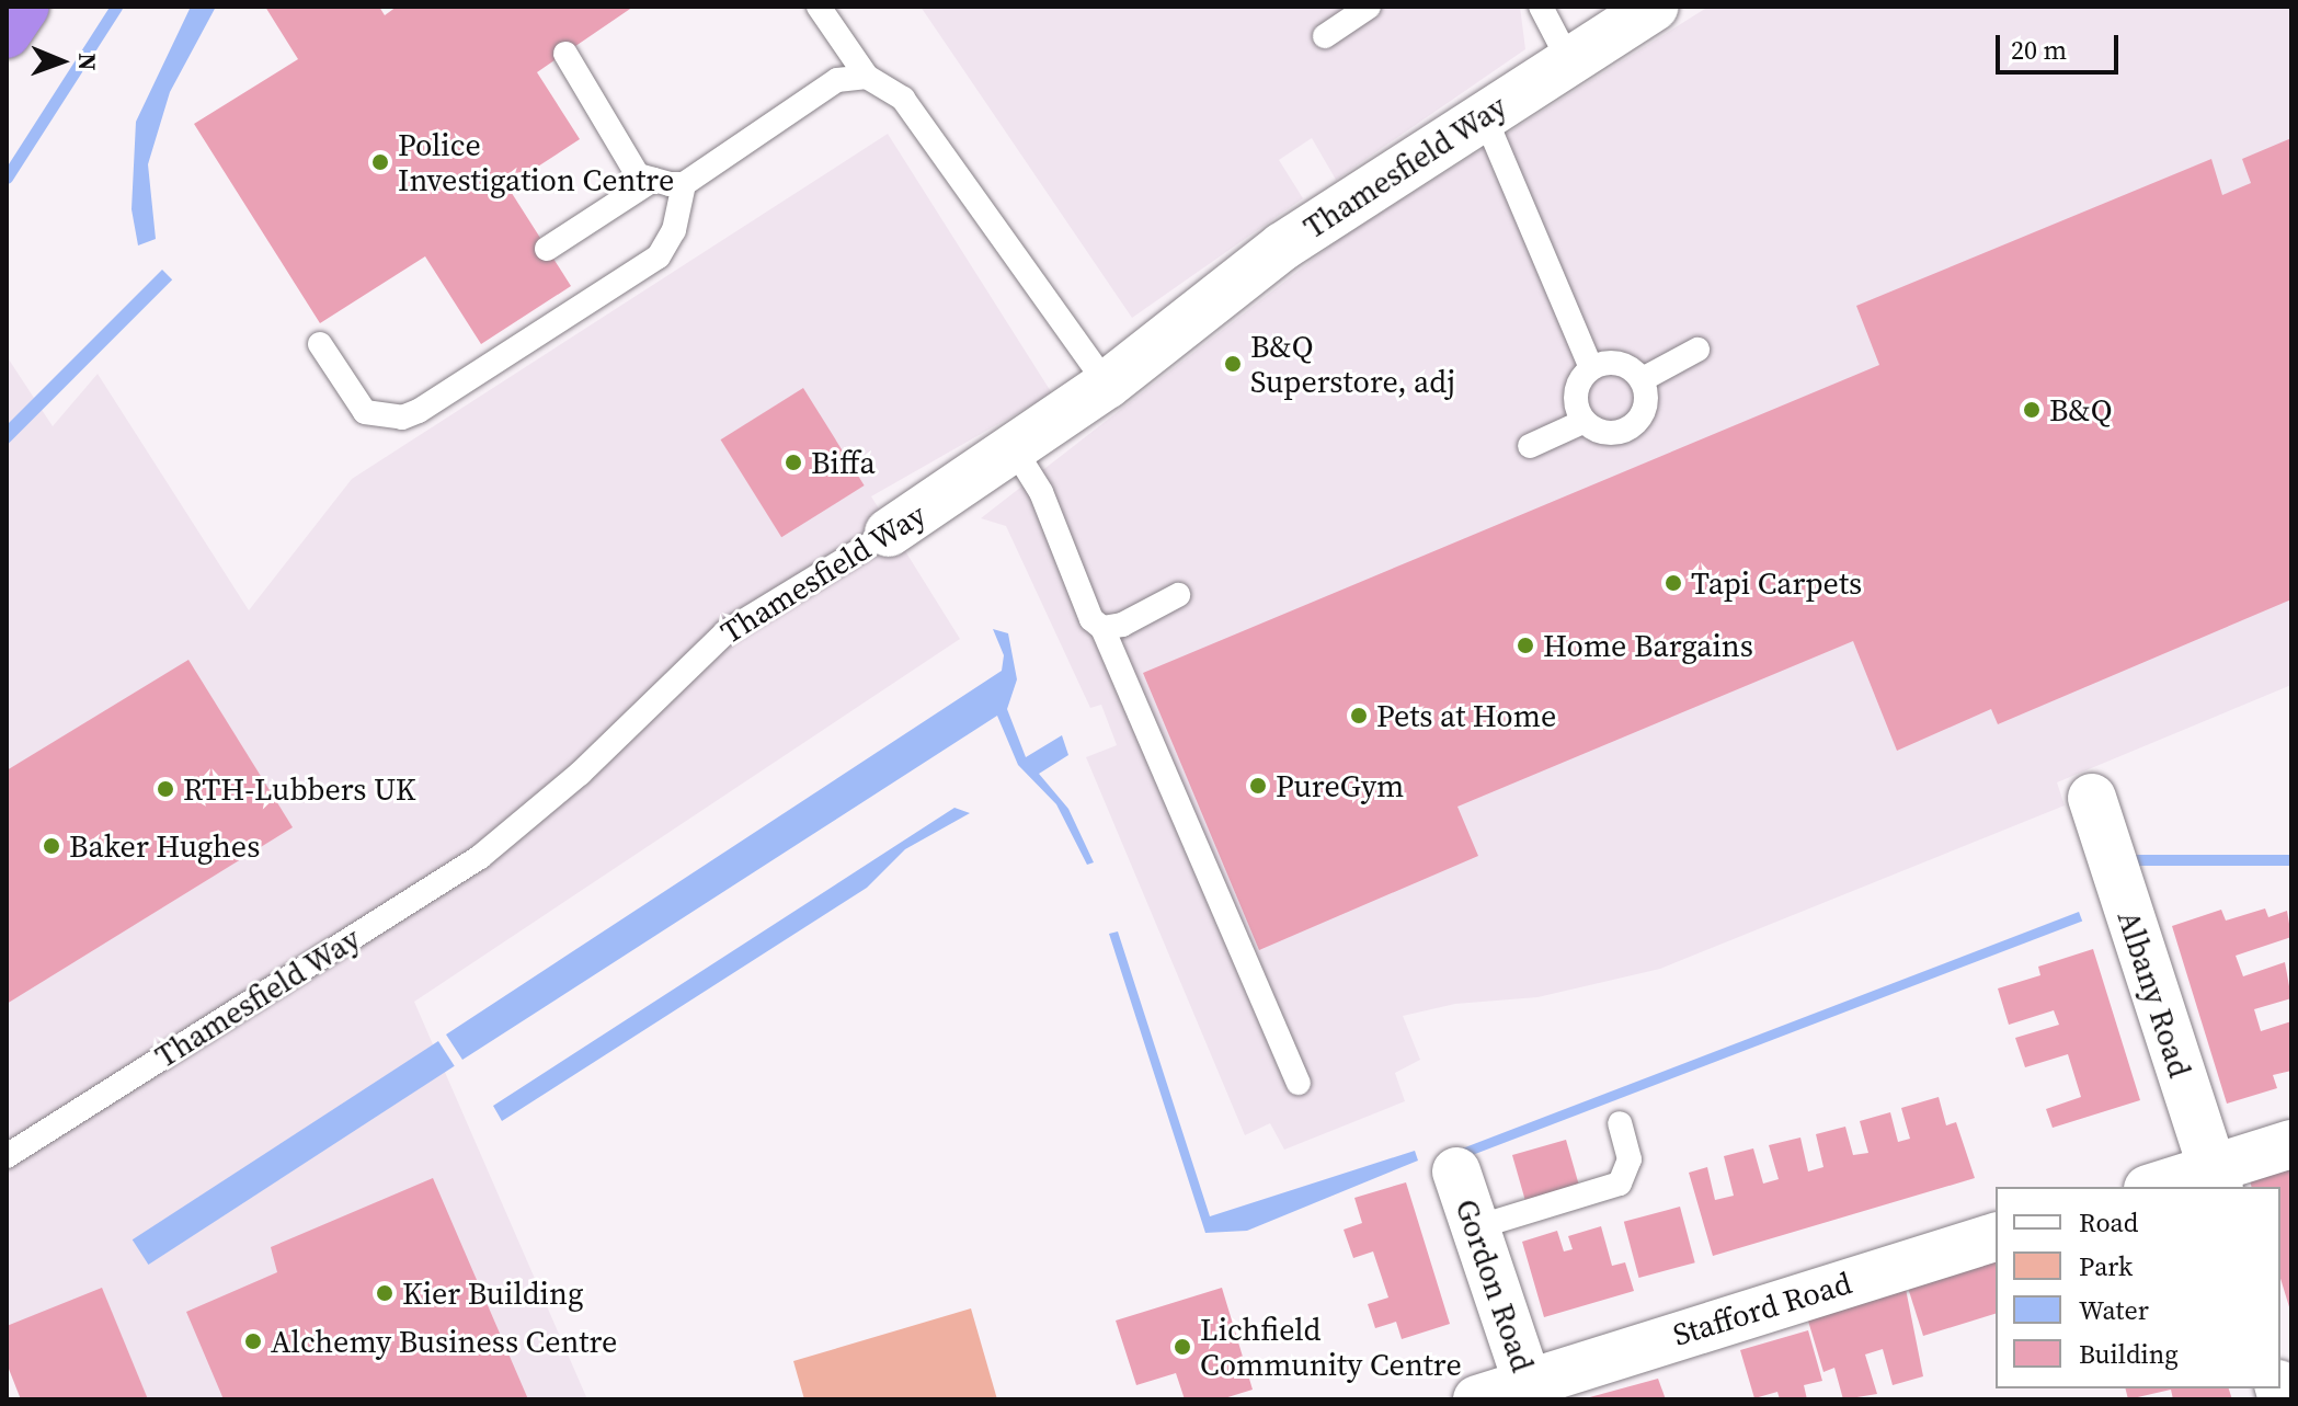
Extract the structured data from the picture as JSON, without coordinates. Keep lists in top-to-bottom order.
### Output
{
  "streets": {
    "street": [
      "Thamesfield Way",
      "Albany Road",
      "Gordon Road",
      "Stafford Road"
    ]
  },
  "crossings": [
    ["Gordon Road", "Stafford Road"]
  ],
  "places": [
    "Police Investigation Centre",
    "B&Q Superstore, adj",
    "B&Q",
    "Biffa",
    "Tapi Carpets",
    "Home Bargains",
    "Pets at Home",
    "PureGym",
    "RTH-Lubbers UK",
    "Baker Hughes",
    "Kier Building",
    "Alchemy Business Centre",
    "Lichfield Community Centre"
  ],
  "legend": [
    "Road",
    "Park",
    "Water",
    "Building"
  ],
  "scale_bar": "20 m",
  "north": "right"
}
